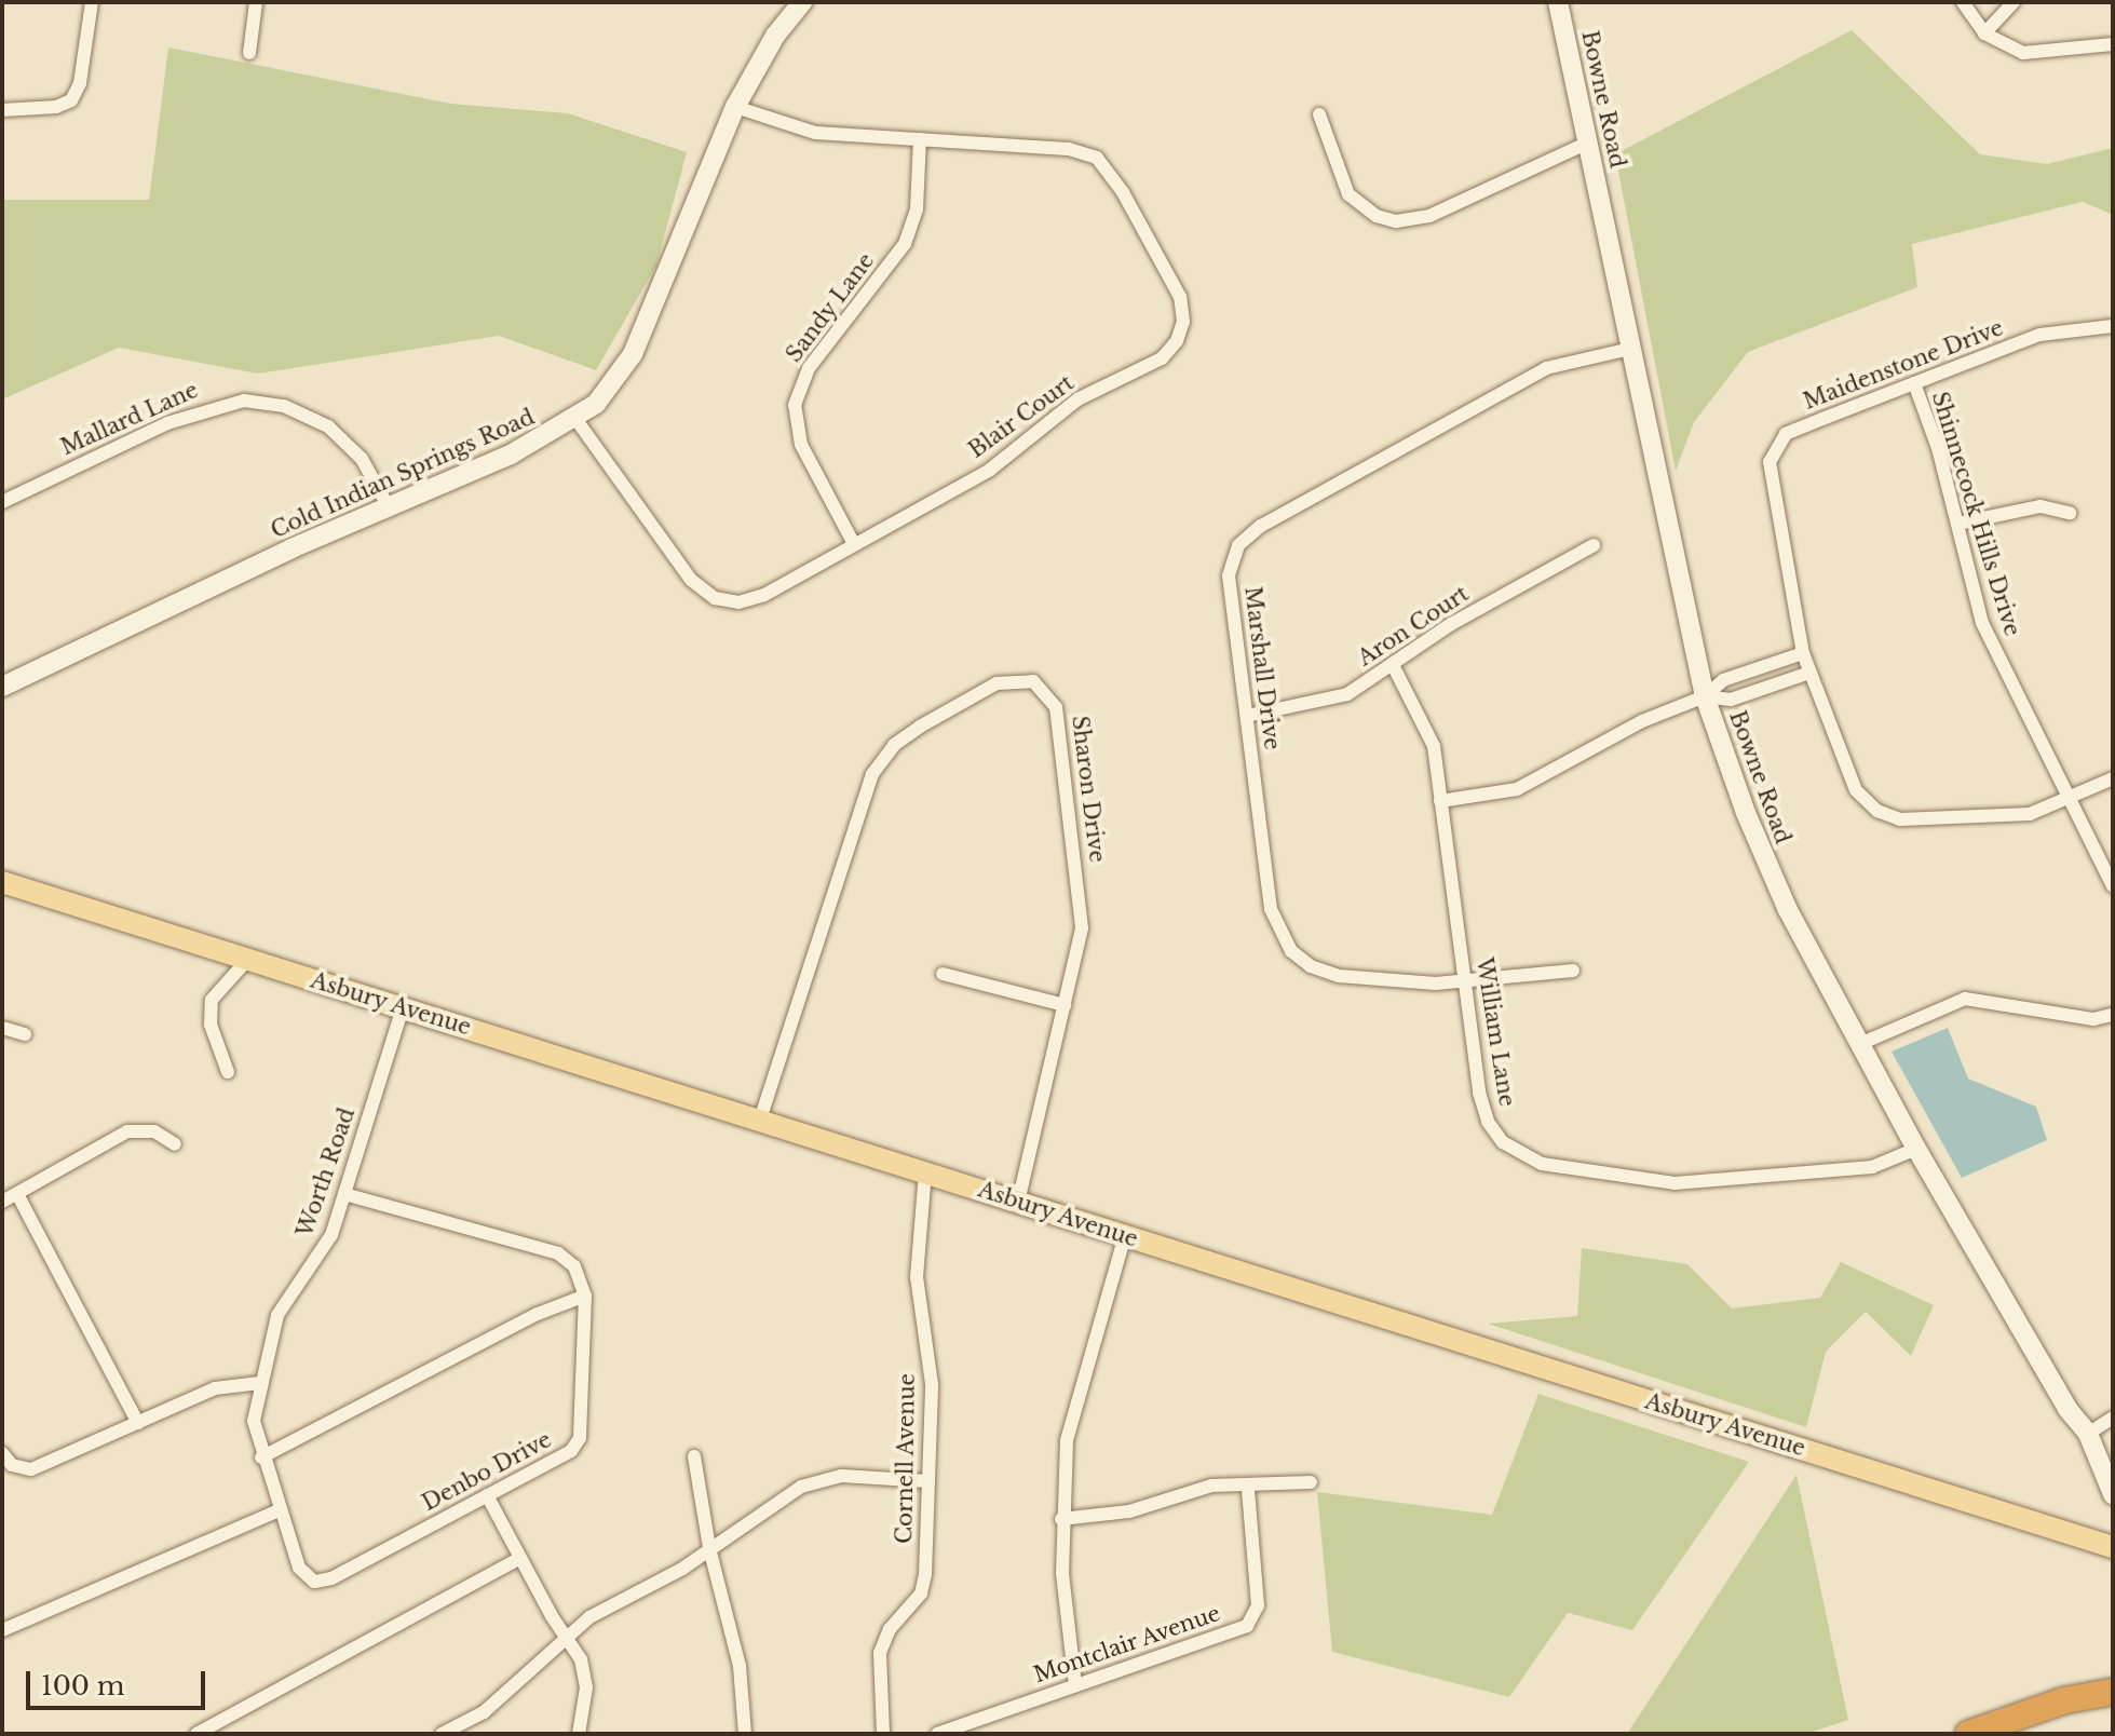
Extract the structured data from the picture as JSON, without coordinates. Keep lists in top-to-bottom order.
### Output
{
  "streets": {
    "main road": ["Asbury Avenue"],
    "street": [
      "Bowne Road",
      "Sandy Lane",
      "Maidenstone Drive",
      "Blair Court",
      "Mallard Lane",
      "Cold Indian Springs Road",
      "Shinnecock Hills Drive",
      "Aron Court",
      "Marshall Drive",
      "Sharon Drive",
      "William Lane",
      "Worth Road",
      "Cornell Avenue",
      "Denbo Drive",
      "Montclair Avenue"
    ]
  },
  "crossings": [
    ["Bowne Road", "Marshall Drive"],
    ["Bowne Road", "William Lane"],
    ["Sandy Lane", "Blair Court"],
    ["Maidenstone Drive", "Shinnecock Hills Drive"],
    ["Blair Court", "Cold Indian Springs Road"],
    ["Mallard Lane", "Cold Indian Springs Road"],
    ["Aron Court", "Marshall Drive"],
    ["Aron Court", "William Lane"],
    ["Marshall Drive", "William Lane"],
    ["Sharon Drive", "Asbury Avenue"],
    ["Asbury Avenue", "Worth Road"],
    ["Asbury Avenue", "Cornell Avenue"],
    ["Worth Road", "Denbo Drive"]
  ],
  "scale_bar": "100 m"
}
